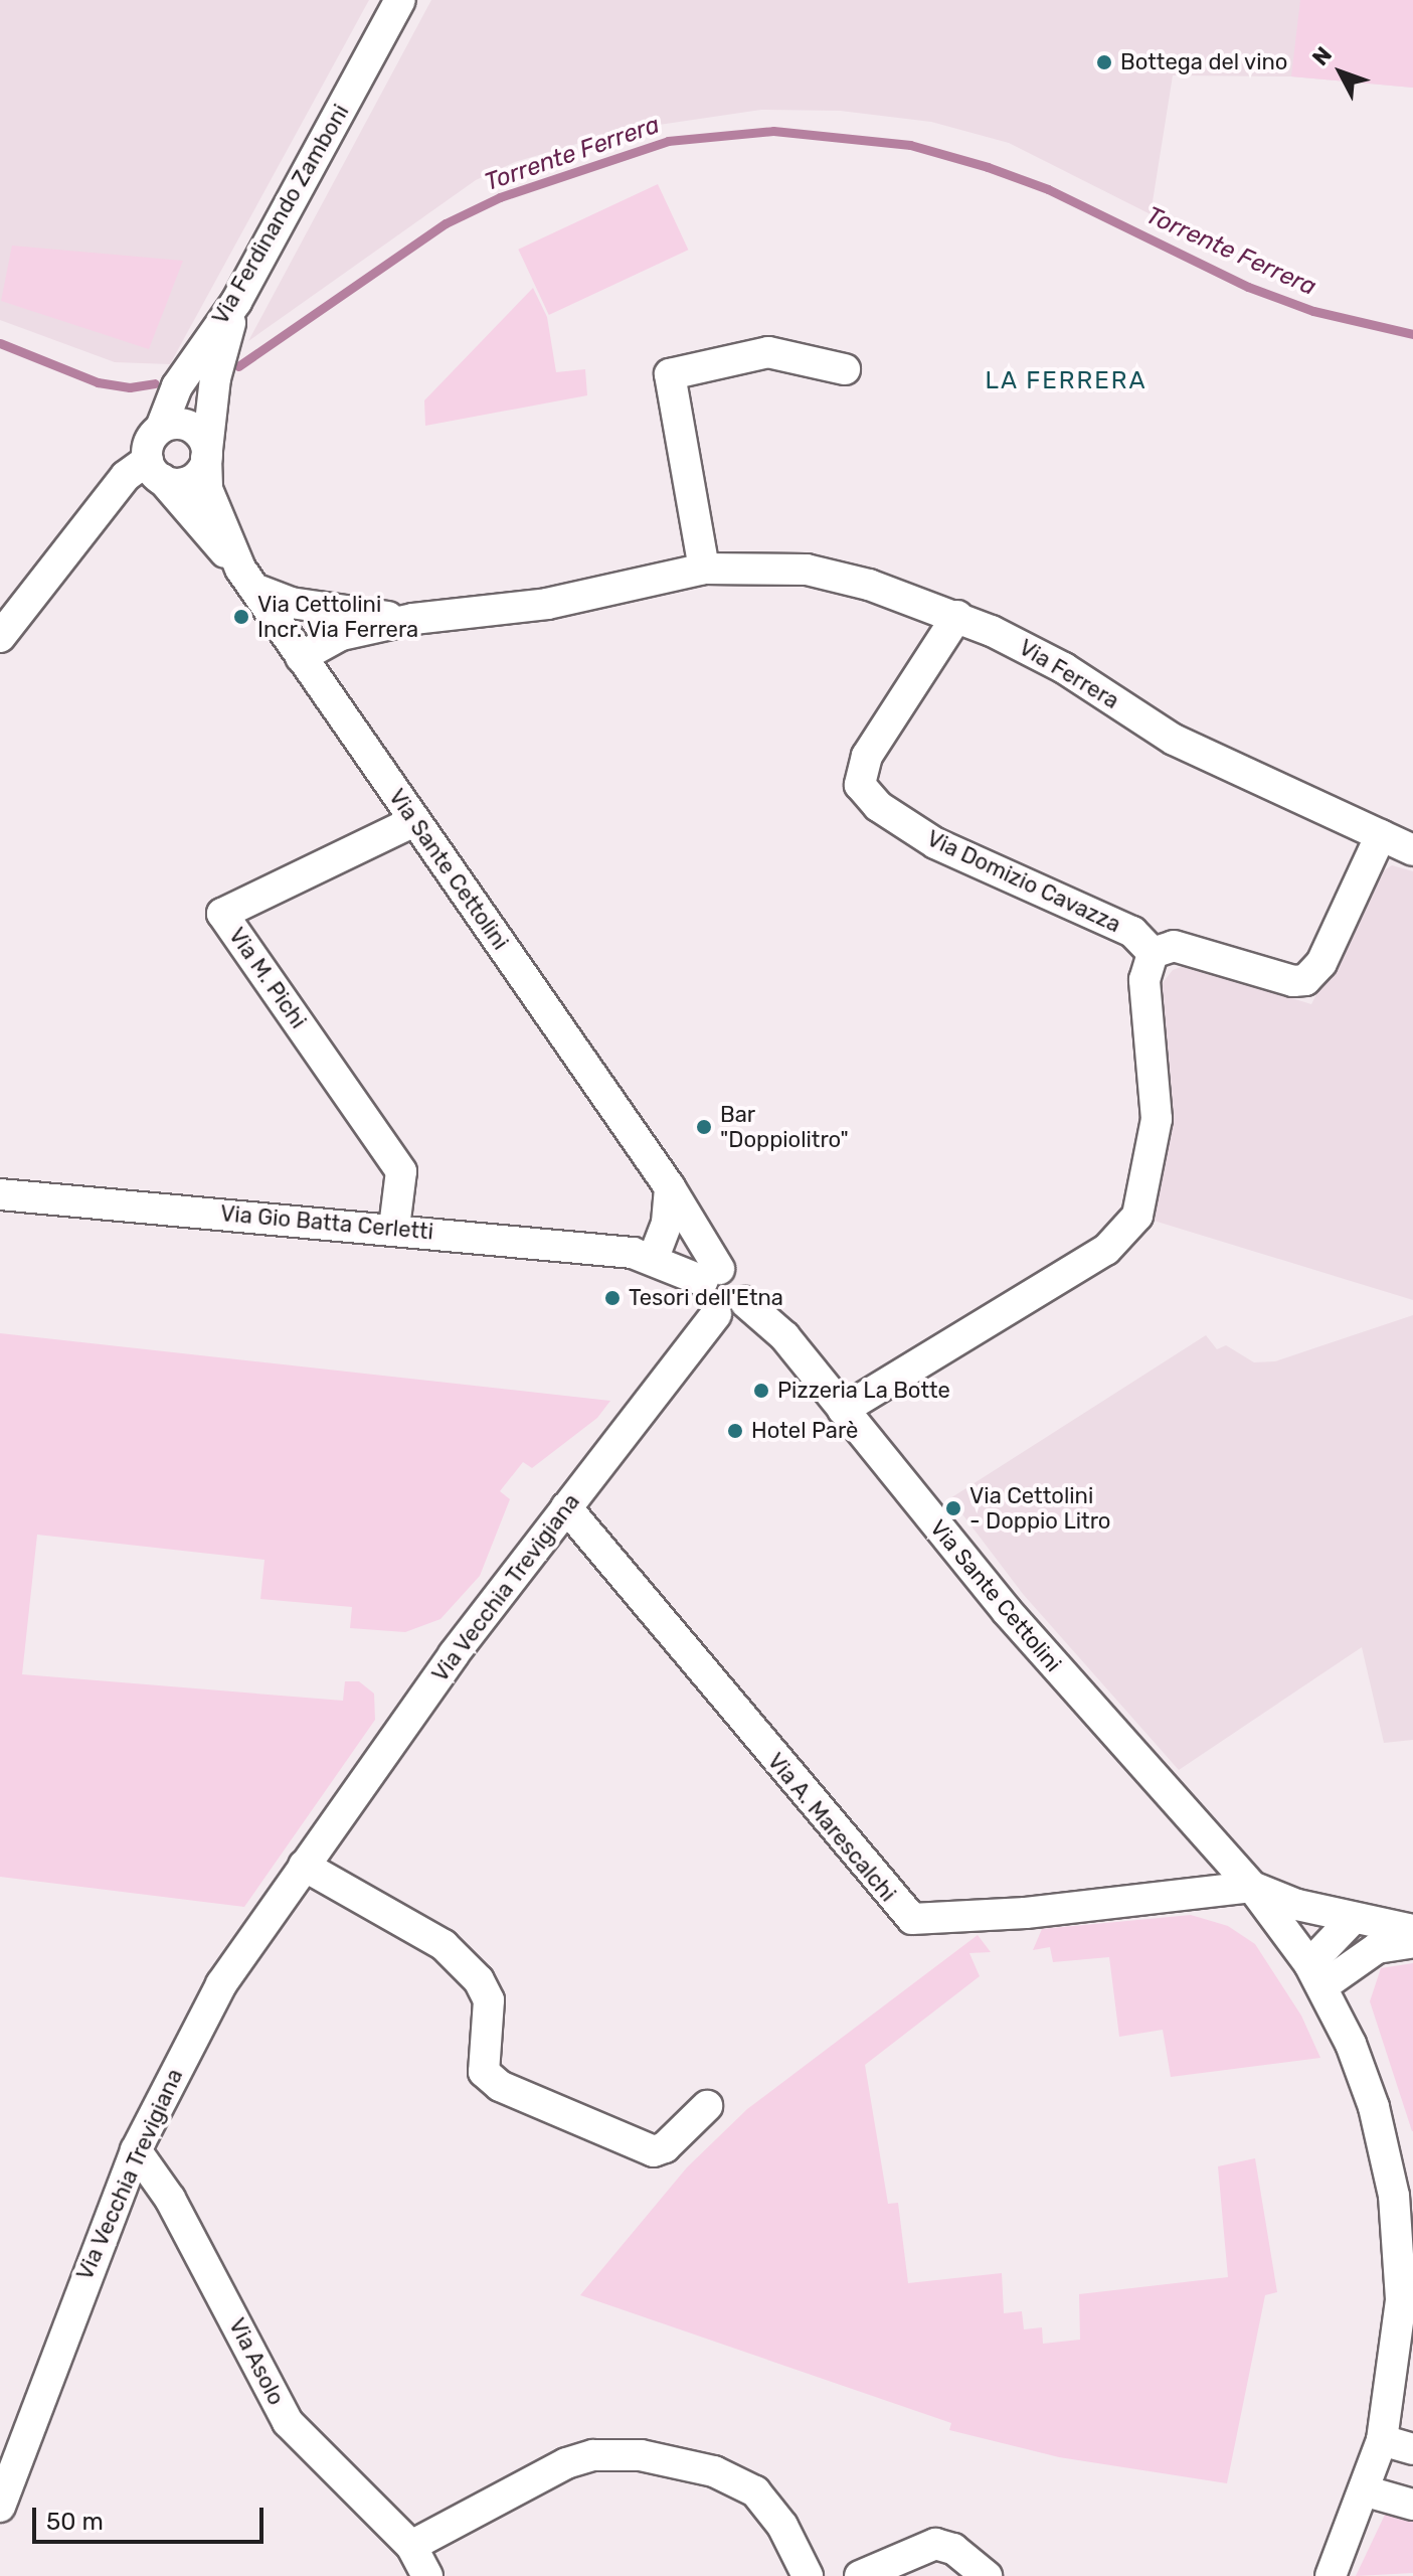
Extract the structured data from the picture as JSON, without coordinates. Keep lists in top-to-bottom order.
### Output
{
  "streets": {
    "street": [
      "Via Ferdinando Zamboni",
      "Via Ferrera",
      "Via Sante Cettolini",
      "Via Domizio Cavazza",
      "Via M. Pichi",
      "Via Gio Batta Cerletti",
      "Via Vecchia Trevigiana",
      "Via A. Marescalchi",
      "Via Asolo"
    ]
  },
  "crossings": [
    ["Via Ferdinando Zamboni", "Via Sante Cettolini"],
    ["Via Ferrera", "Via Sante Cettolini"],
    ["Via Ferrera", "Via Domizio Cavazza"],
    ["Via Sante Cettolini", "Via M. Pichi"],
    ["Via Sante Cettolini", "Via Gio Batta Cerletti"],
    ["Via Sante Cettolini", "Via Vecchia Trevigiana"],
    ["Via Sante Cettolini", "Via A. Marescalchi"],
    ["Via M. Pichi", "Via Gio Batta Cerletti"],
    ["Via Gio Batta Cerletti", "Via Vecchia Trevigiana"],
    ["Via Vecchia Trevigiana", "Via A. Marescalchi"],
    ["Via Vecchia Trevigiana", "Via Asolo"]
  ],
  "districts": ["LA FERRERA"],
  "water": ["Torrente Ferrera"],
  "places": [
    "Bottega del vino",
    "Via Cettolini Incr. Via Ferrera",
    "Bar \"Doppiolitro\"",
    "Tesori dell'Etna",
    "Pizzeria La Botte",
    "Hotel Parè",
    "Via Cettolini - Doppio Litro"
  ],
  "scale_bar": "50 m",
  "north": "top left"
}
